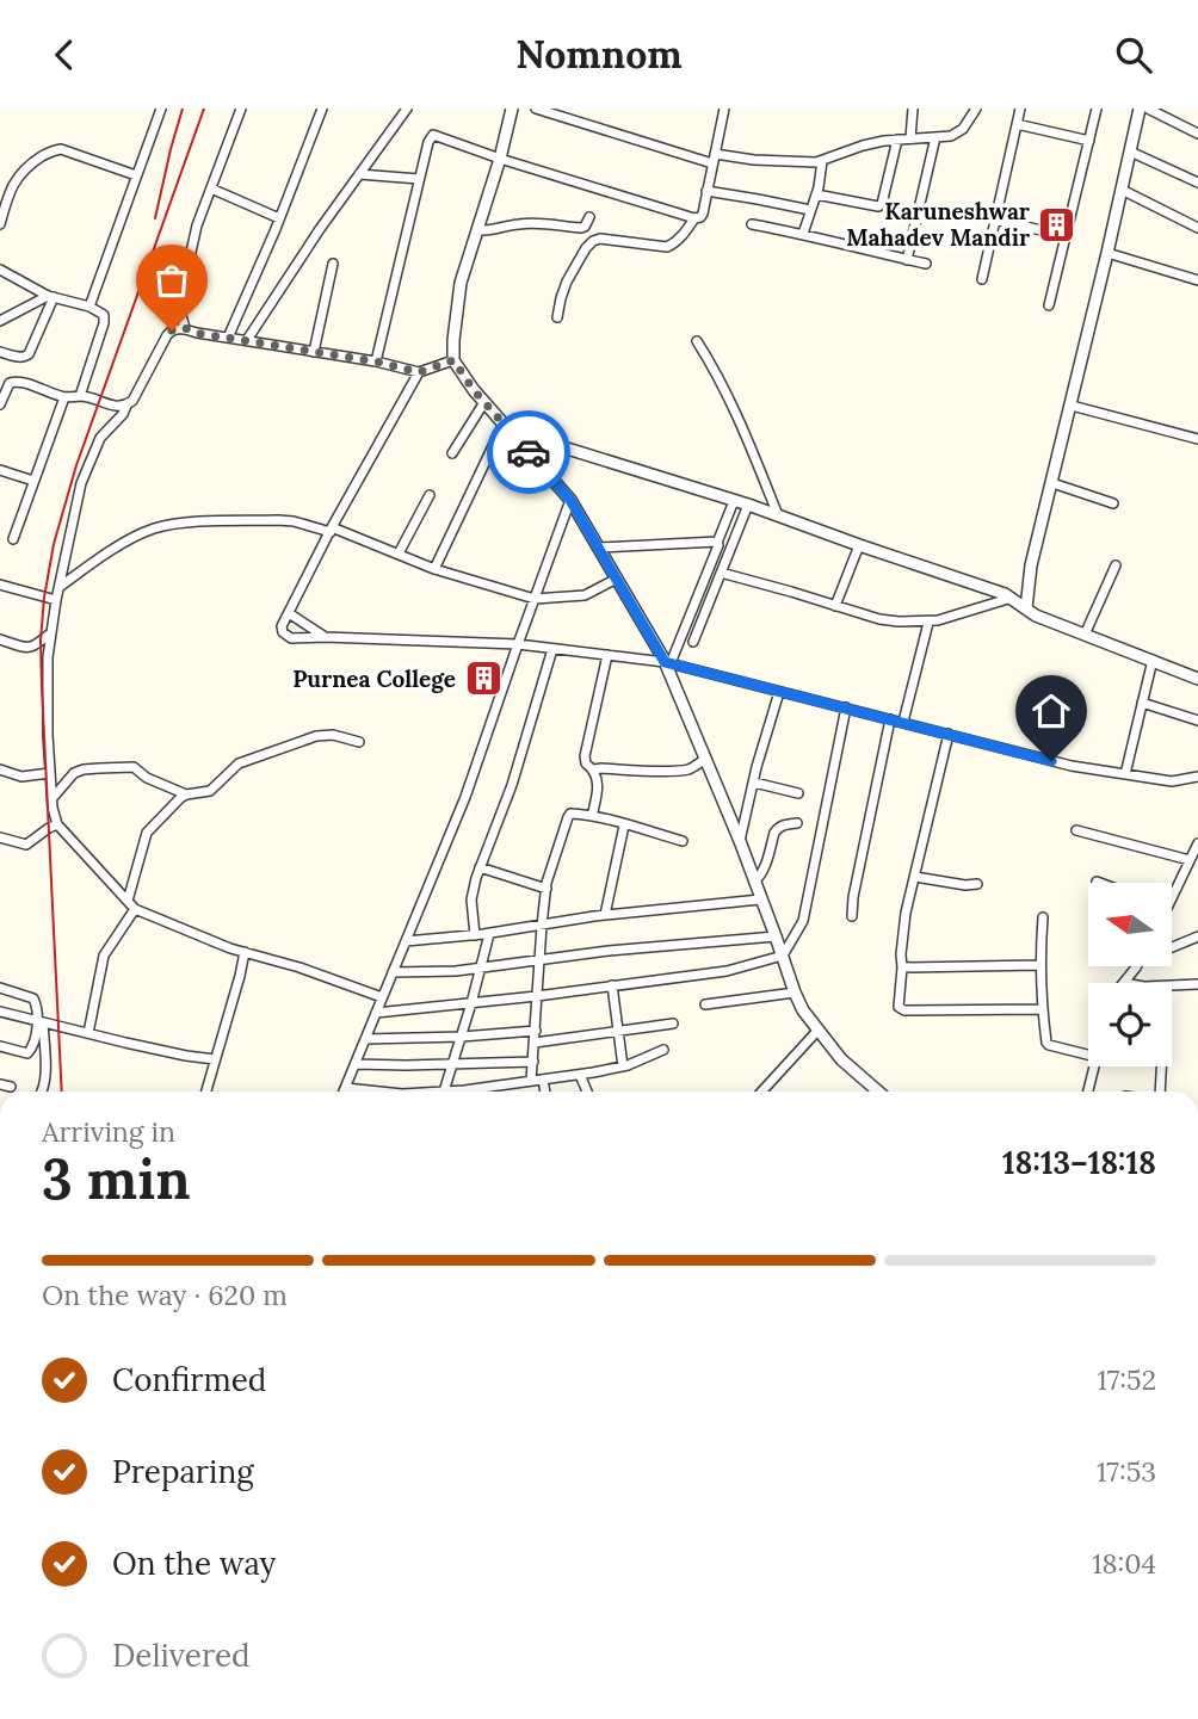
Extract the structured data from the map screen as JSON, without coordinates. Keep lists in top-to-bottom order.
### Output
{
  "places": {
    "building": ["Karuneshwar Mahadev Mandir", "Purnea College"]
  },
  "north": "left",
  "page": {
    "header": "Nomnom",
    "heading": ["3 min", "Arriving in", "18:13–18:18"],
    "bar": "On the way · 620 m",
    "list": [
      ["Confirmed", "17:52"],
      ["Preparing", "17:53"],
      ["On the way", "18:04"],
      "Delivered"
    ]
  }
}
